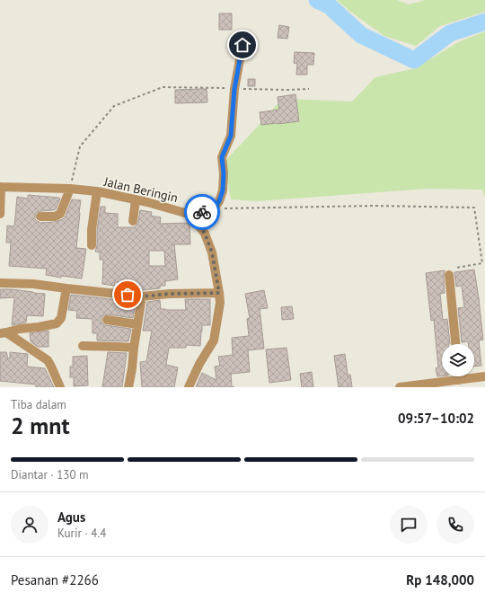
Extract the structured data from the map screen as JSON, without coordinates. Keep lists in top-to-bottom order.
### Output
{
  "streets": {
    "street": ["Jalan Beringin"]
  },
  "page": {
    "heading": ["2 mnt", "Tiba dalam", "09:57–10:02"],
    "panel": [
      "Agus",
      "Kurir · 4.4",
      "Pesanan #2266",
      "Rp 148,000"
    ],
    "bar": "Diantar · 130 m"
  }
}
